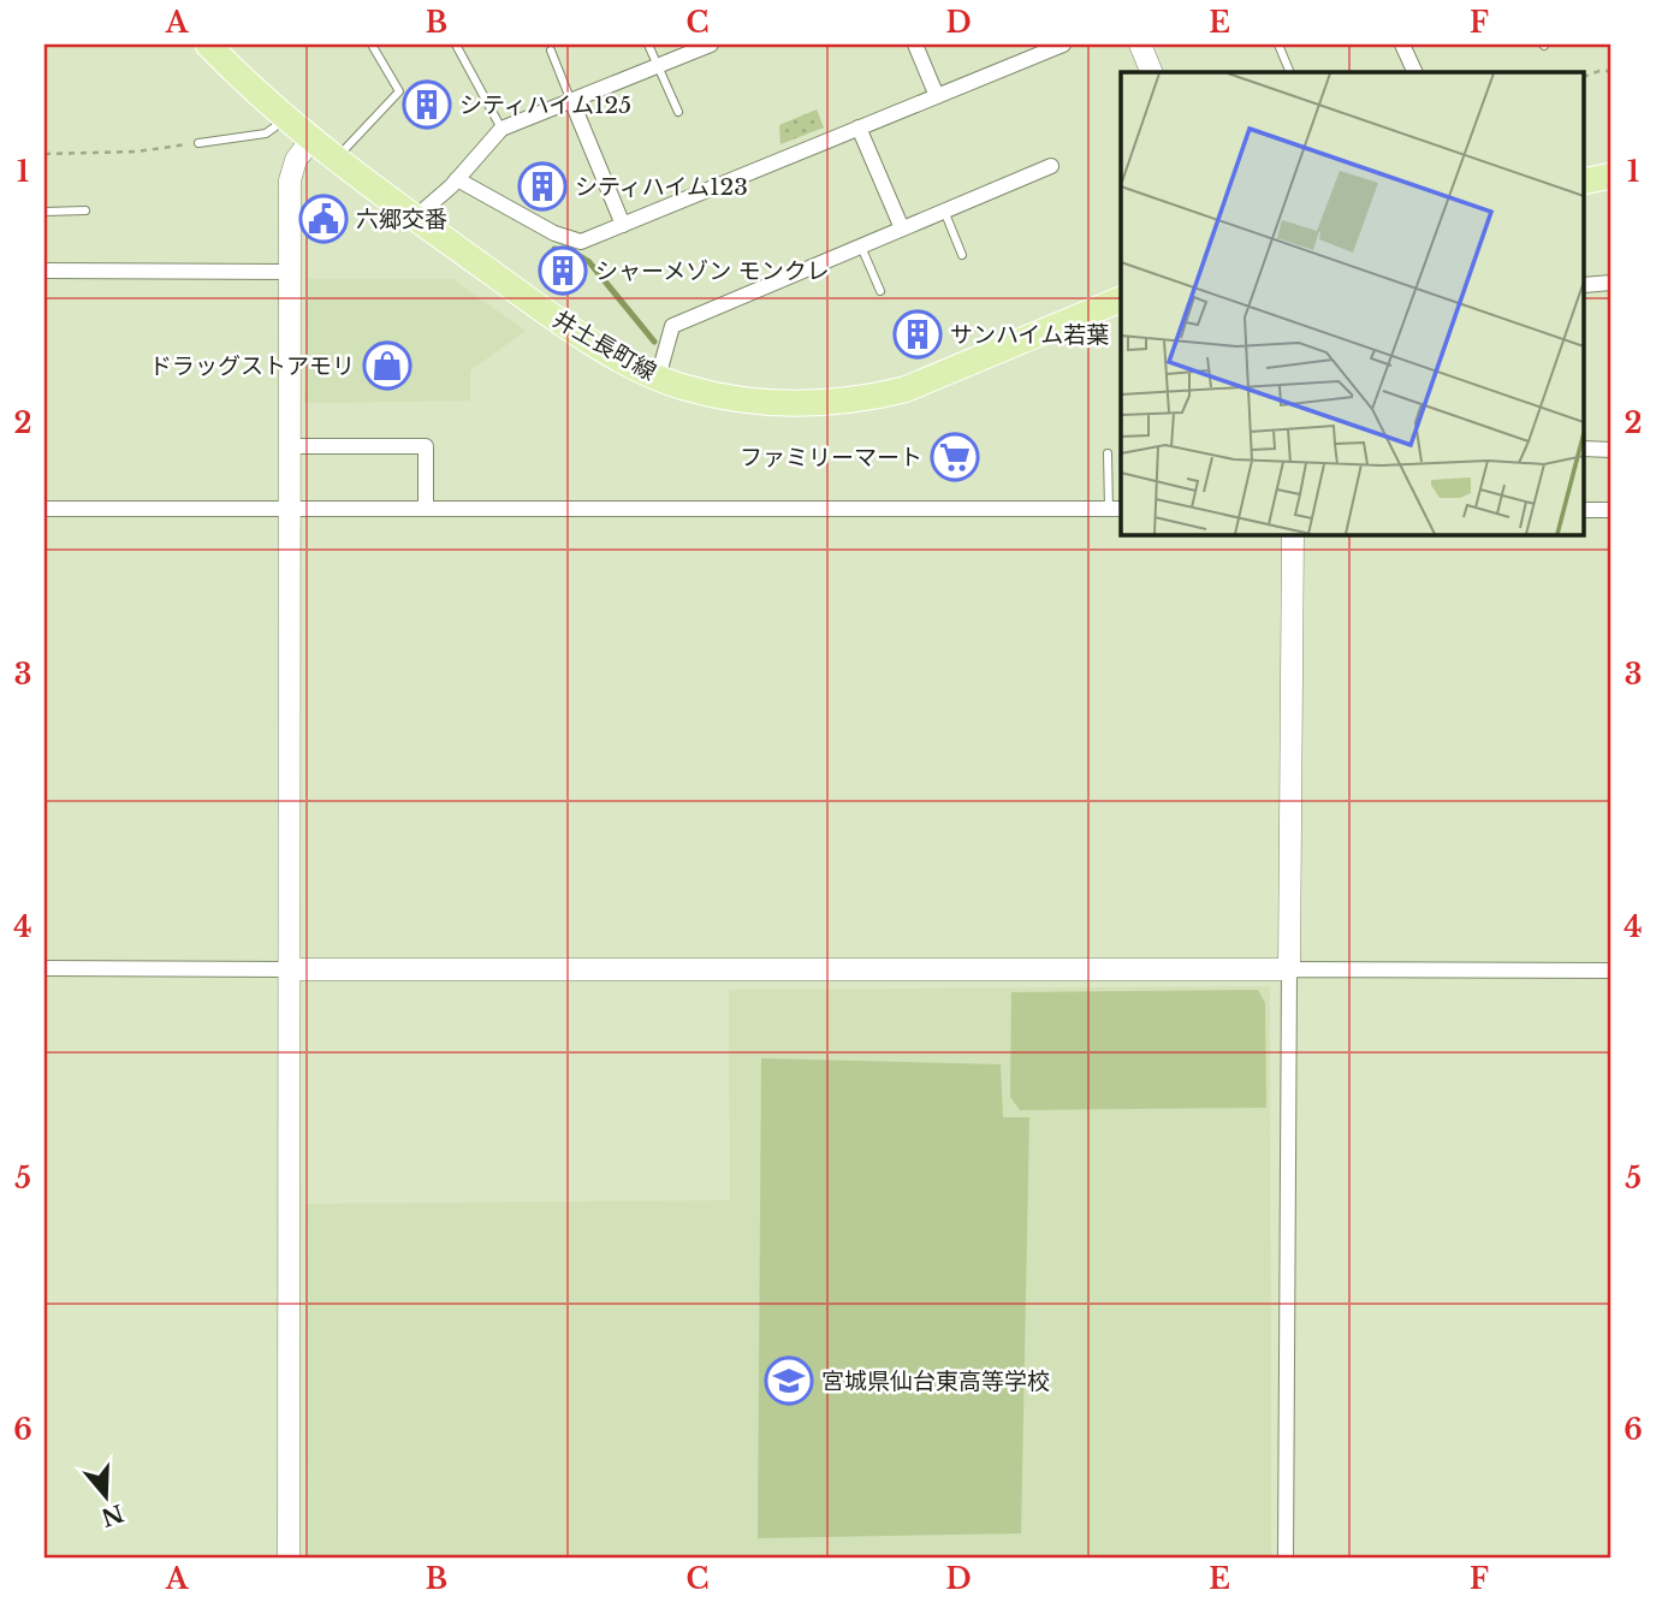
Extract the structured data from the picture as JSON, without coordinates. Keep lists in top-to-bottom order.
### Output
{
  "streets": {
    "main road": ["井土長町線"]
  },
  "places": {
    "building": [
      "シティハイム125",
      "シティハイム123",
      "シャーメゾン モンクレ",
      "サンハイム若葉"
    ],
    "public building": ["六郷交番"],
    "shop": ["ドラッグストアモリ"],
    "supermarket": ["ファミリーマート"],
    "school or university": ["宮城県仙台東高等学校"]
  },
  "north": "bottom",
  "grid": {
    "columns": [
      "A",
      "B",
      "C",
      "D",
      "E",
      "F"
    ],
    "rows": [
      "1",
      "2",
      "3",
      "4",
      "5",
      "6"
    ]
  }
}
